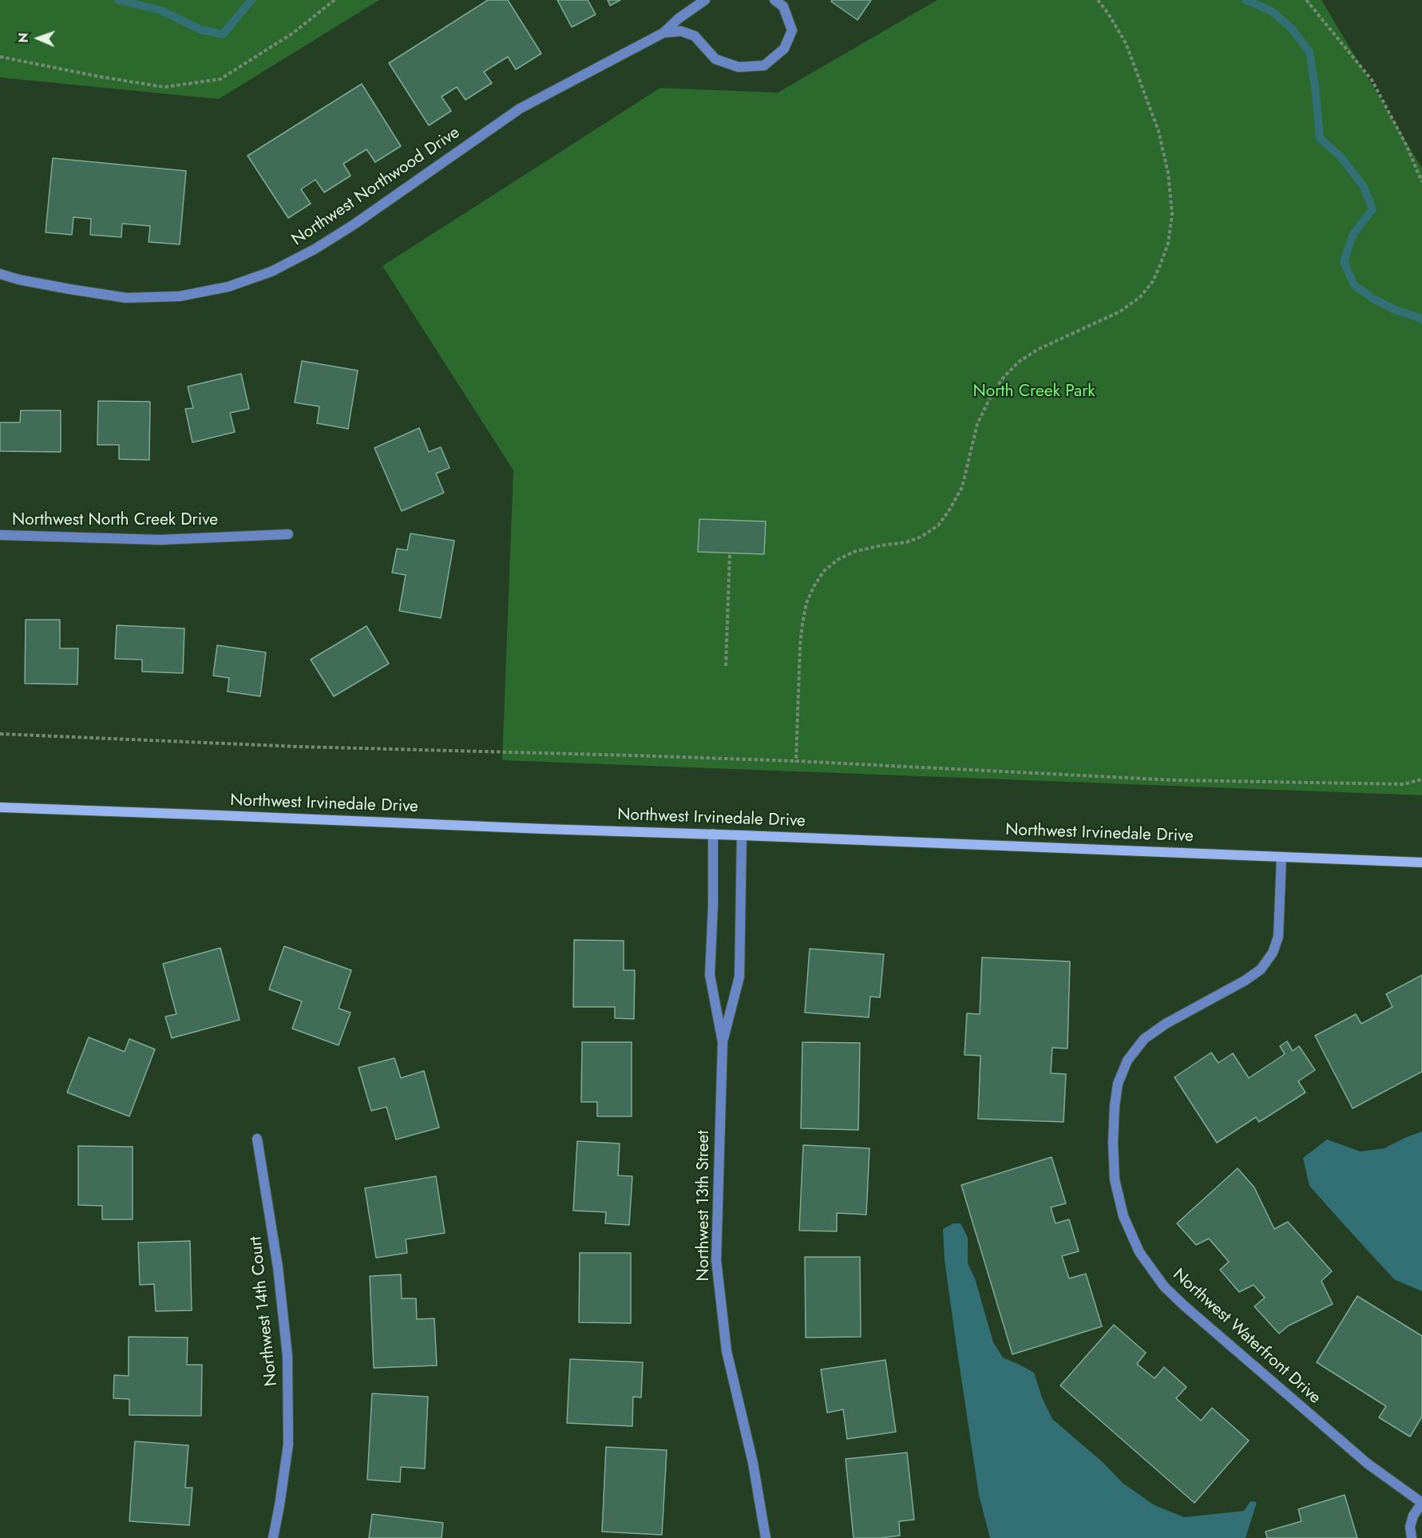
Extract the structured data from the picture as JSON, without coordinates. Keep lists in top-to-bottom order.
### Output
{
  "streets": {
    "main road": ["Northwest Irvinedale Drive"],
    "street": [
      "Northwest Northwood Drive",
      "Northwest North Creek Drive",
      "Northwest 13th Street",
      "Northwest 14th Court",
      "Northwest Waterfront Drive"
    ]
  },
  "crossings": [
    ["Northwest Irvinedale Drive", "Northwest 13th Street"],
    ["Northwest Irvinedale Drive", "Northwest Waterfront Drive"]
  ],
  "parks": ["North Creek Park"],
  "north": "left"
}
